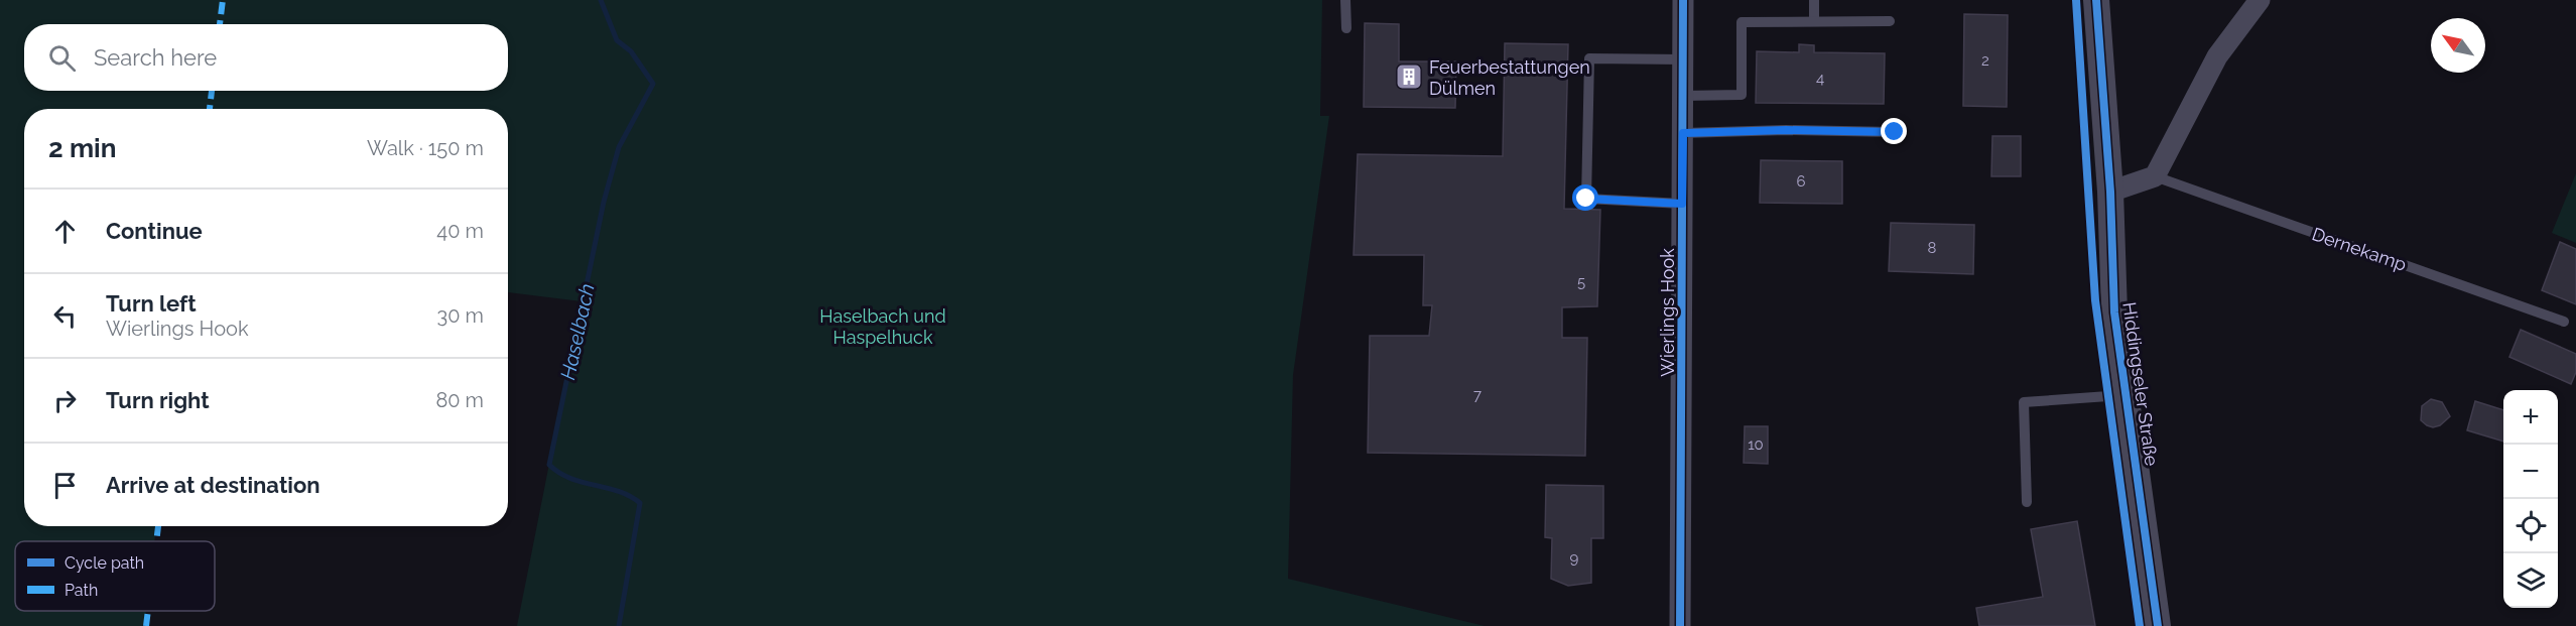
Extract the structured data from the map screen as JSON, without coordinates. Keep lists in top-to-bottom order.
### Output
{
  "streets": {
    "street": ["Wierlings Hook", "Hiddingseler Straße"],
    "lane": ["Dernekamp"]
  },
  "water": ["Haselbach"],
  "parks": ["Haselbach und Haspelhuck"],
  "places": {
    "building": ["Feuerbestattungen Dülmen"]
  },
  "house_numbers": [
    "2",
    "4",
    "6",
    "8",
    "5",
    "7",
    "10",
    "9"
  ],
  "legend": ["Cycle path", "Path"],
  "north": "top left",
  "page": {
    "search": "Search here",
    "heading": ["2 min", "Walk · 150 m"],
    "list": [
      ["Continue", "40 m"],
      ["Turn left", "Wierlings Hook", "30 m"],
      ["Turn right", "80 m"],
      "Arrive at destination"
    ],
    "map_buttons": ["+", "−"]
  }
}
